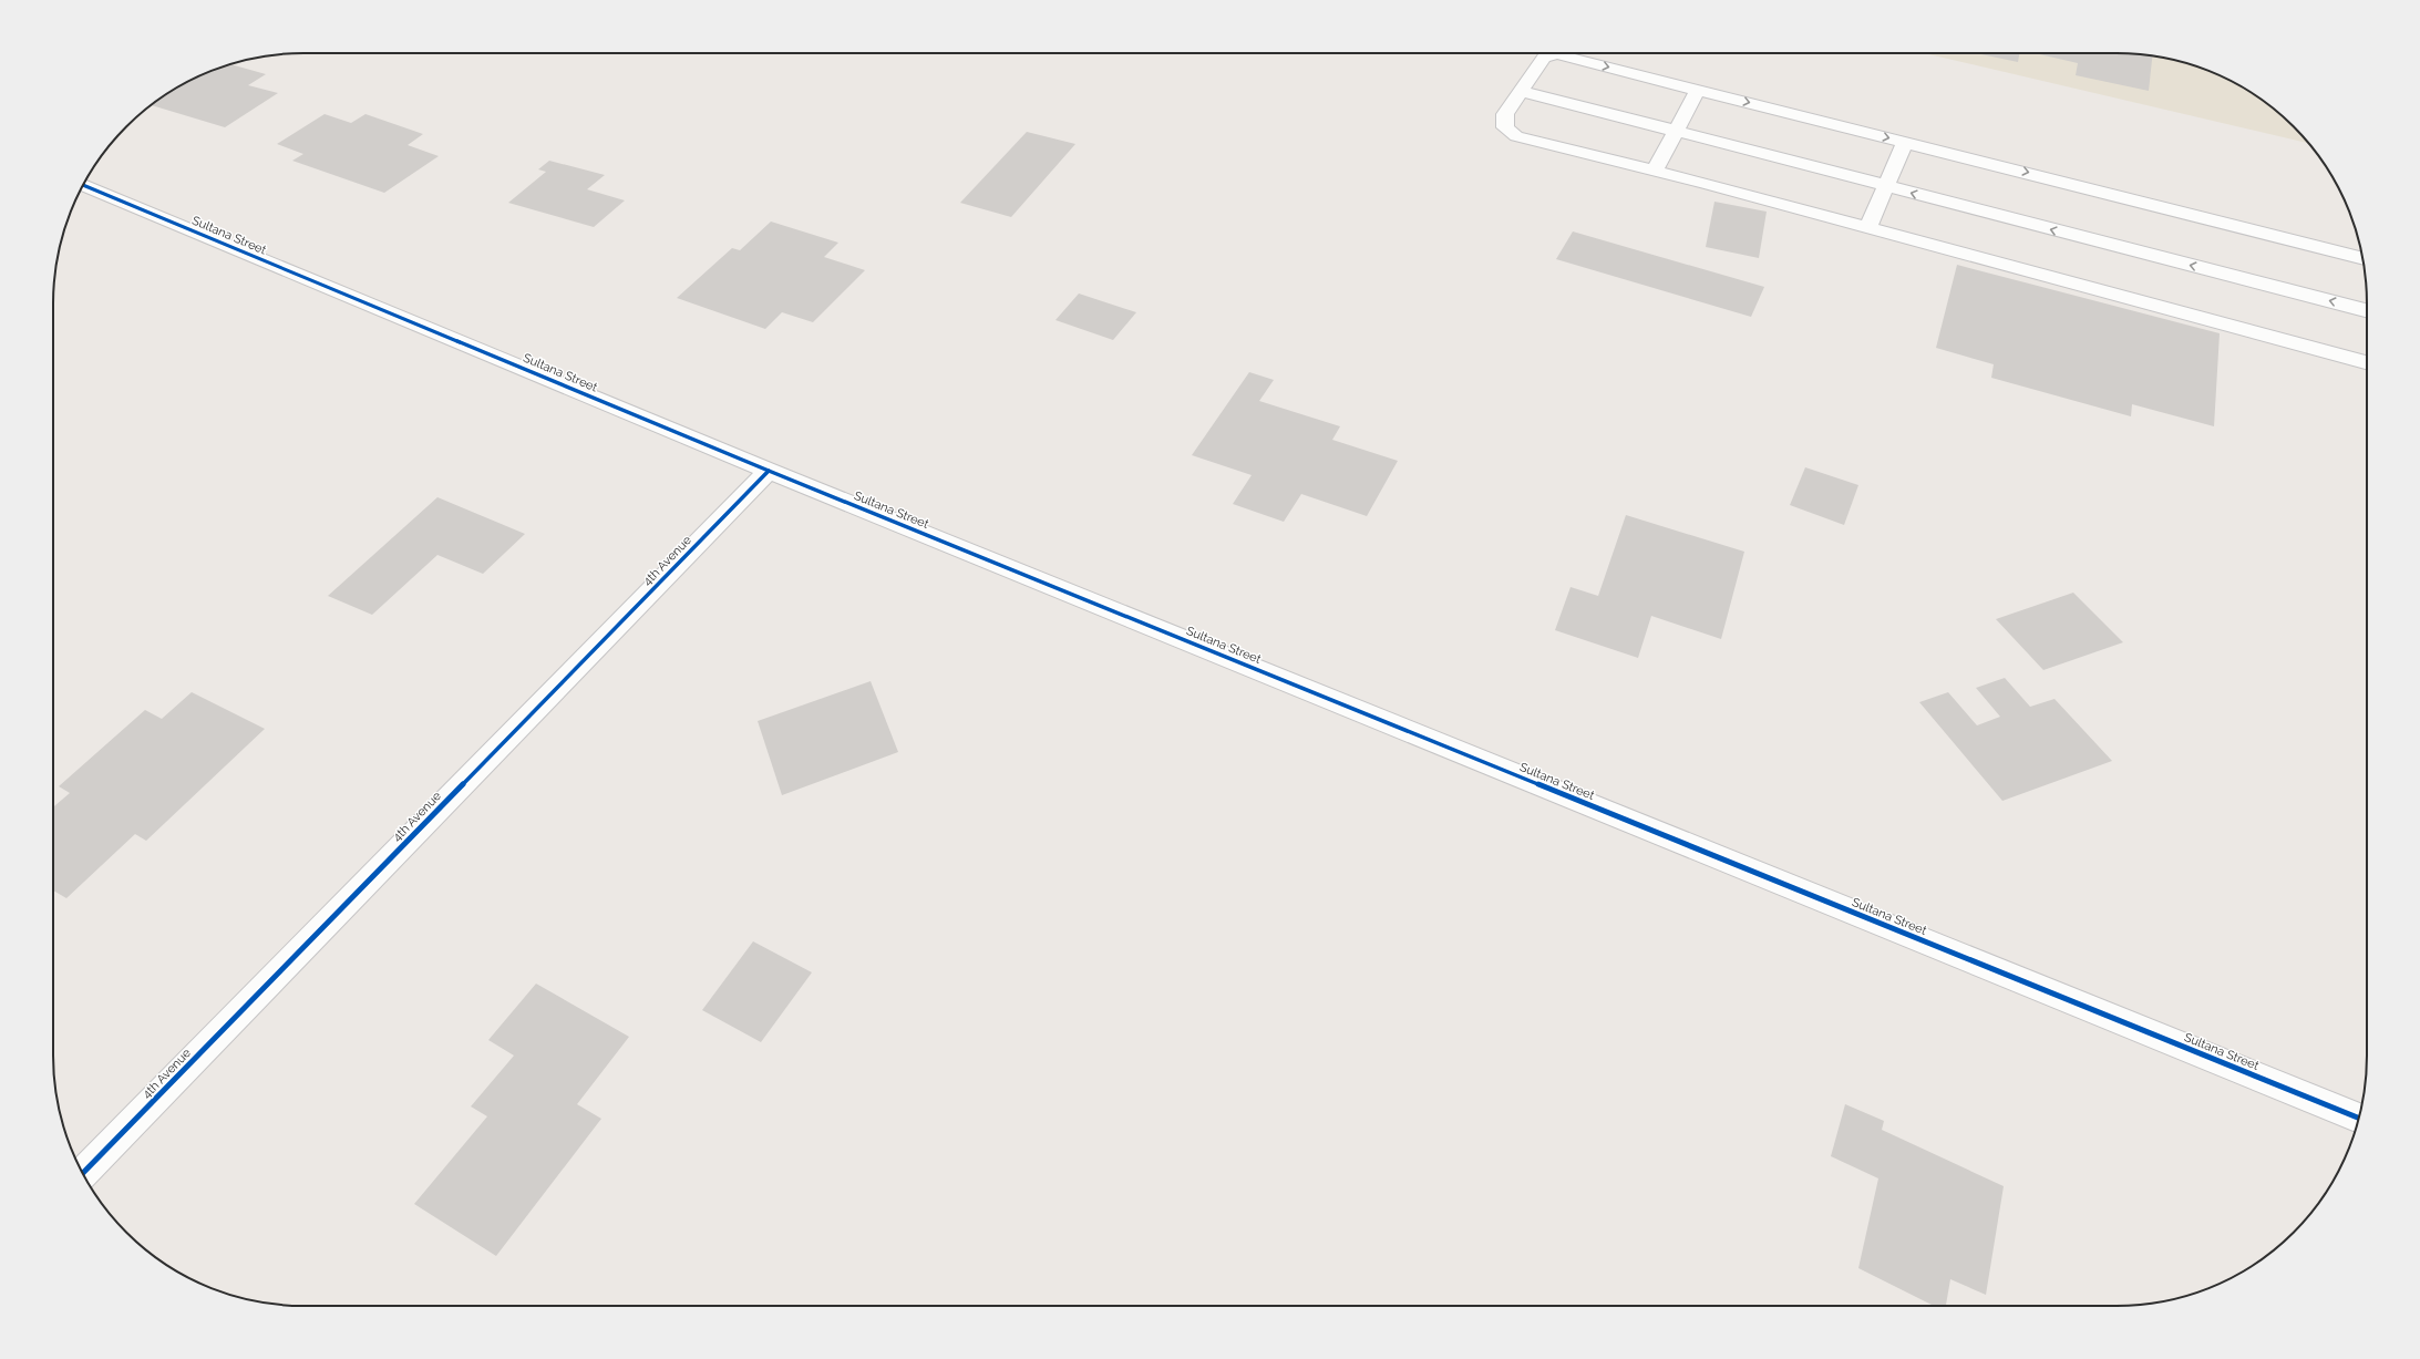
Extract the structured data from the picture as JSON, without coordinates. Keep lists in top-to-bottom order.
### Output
{
  "streets": {
    "street": ["Sultana Street", "4th Avenue"]
  },
  "crossings": [
    ["Sultana Street", "4th Avenue"]
  ]
}
